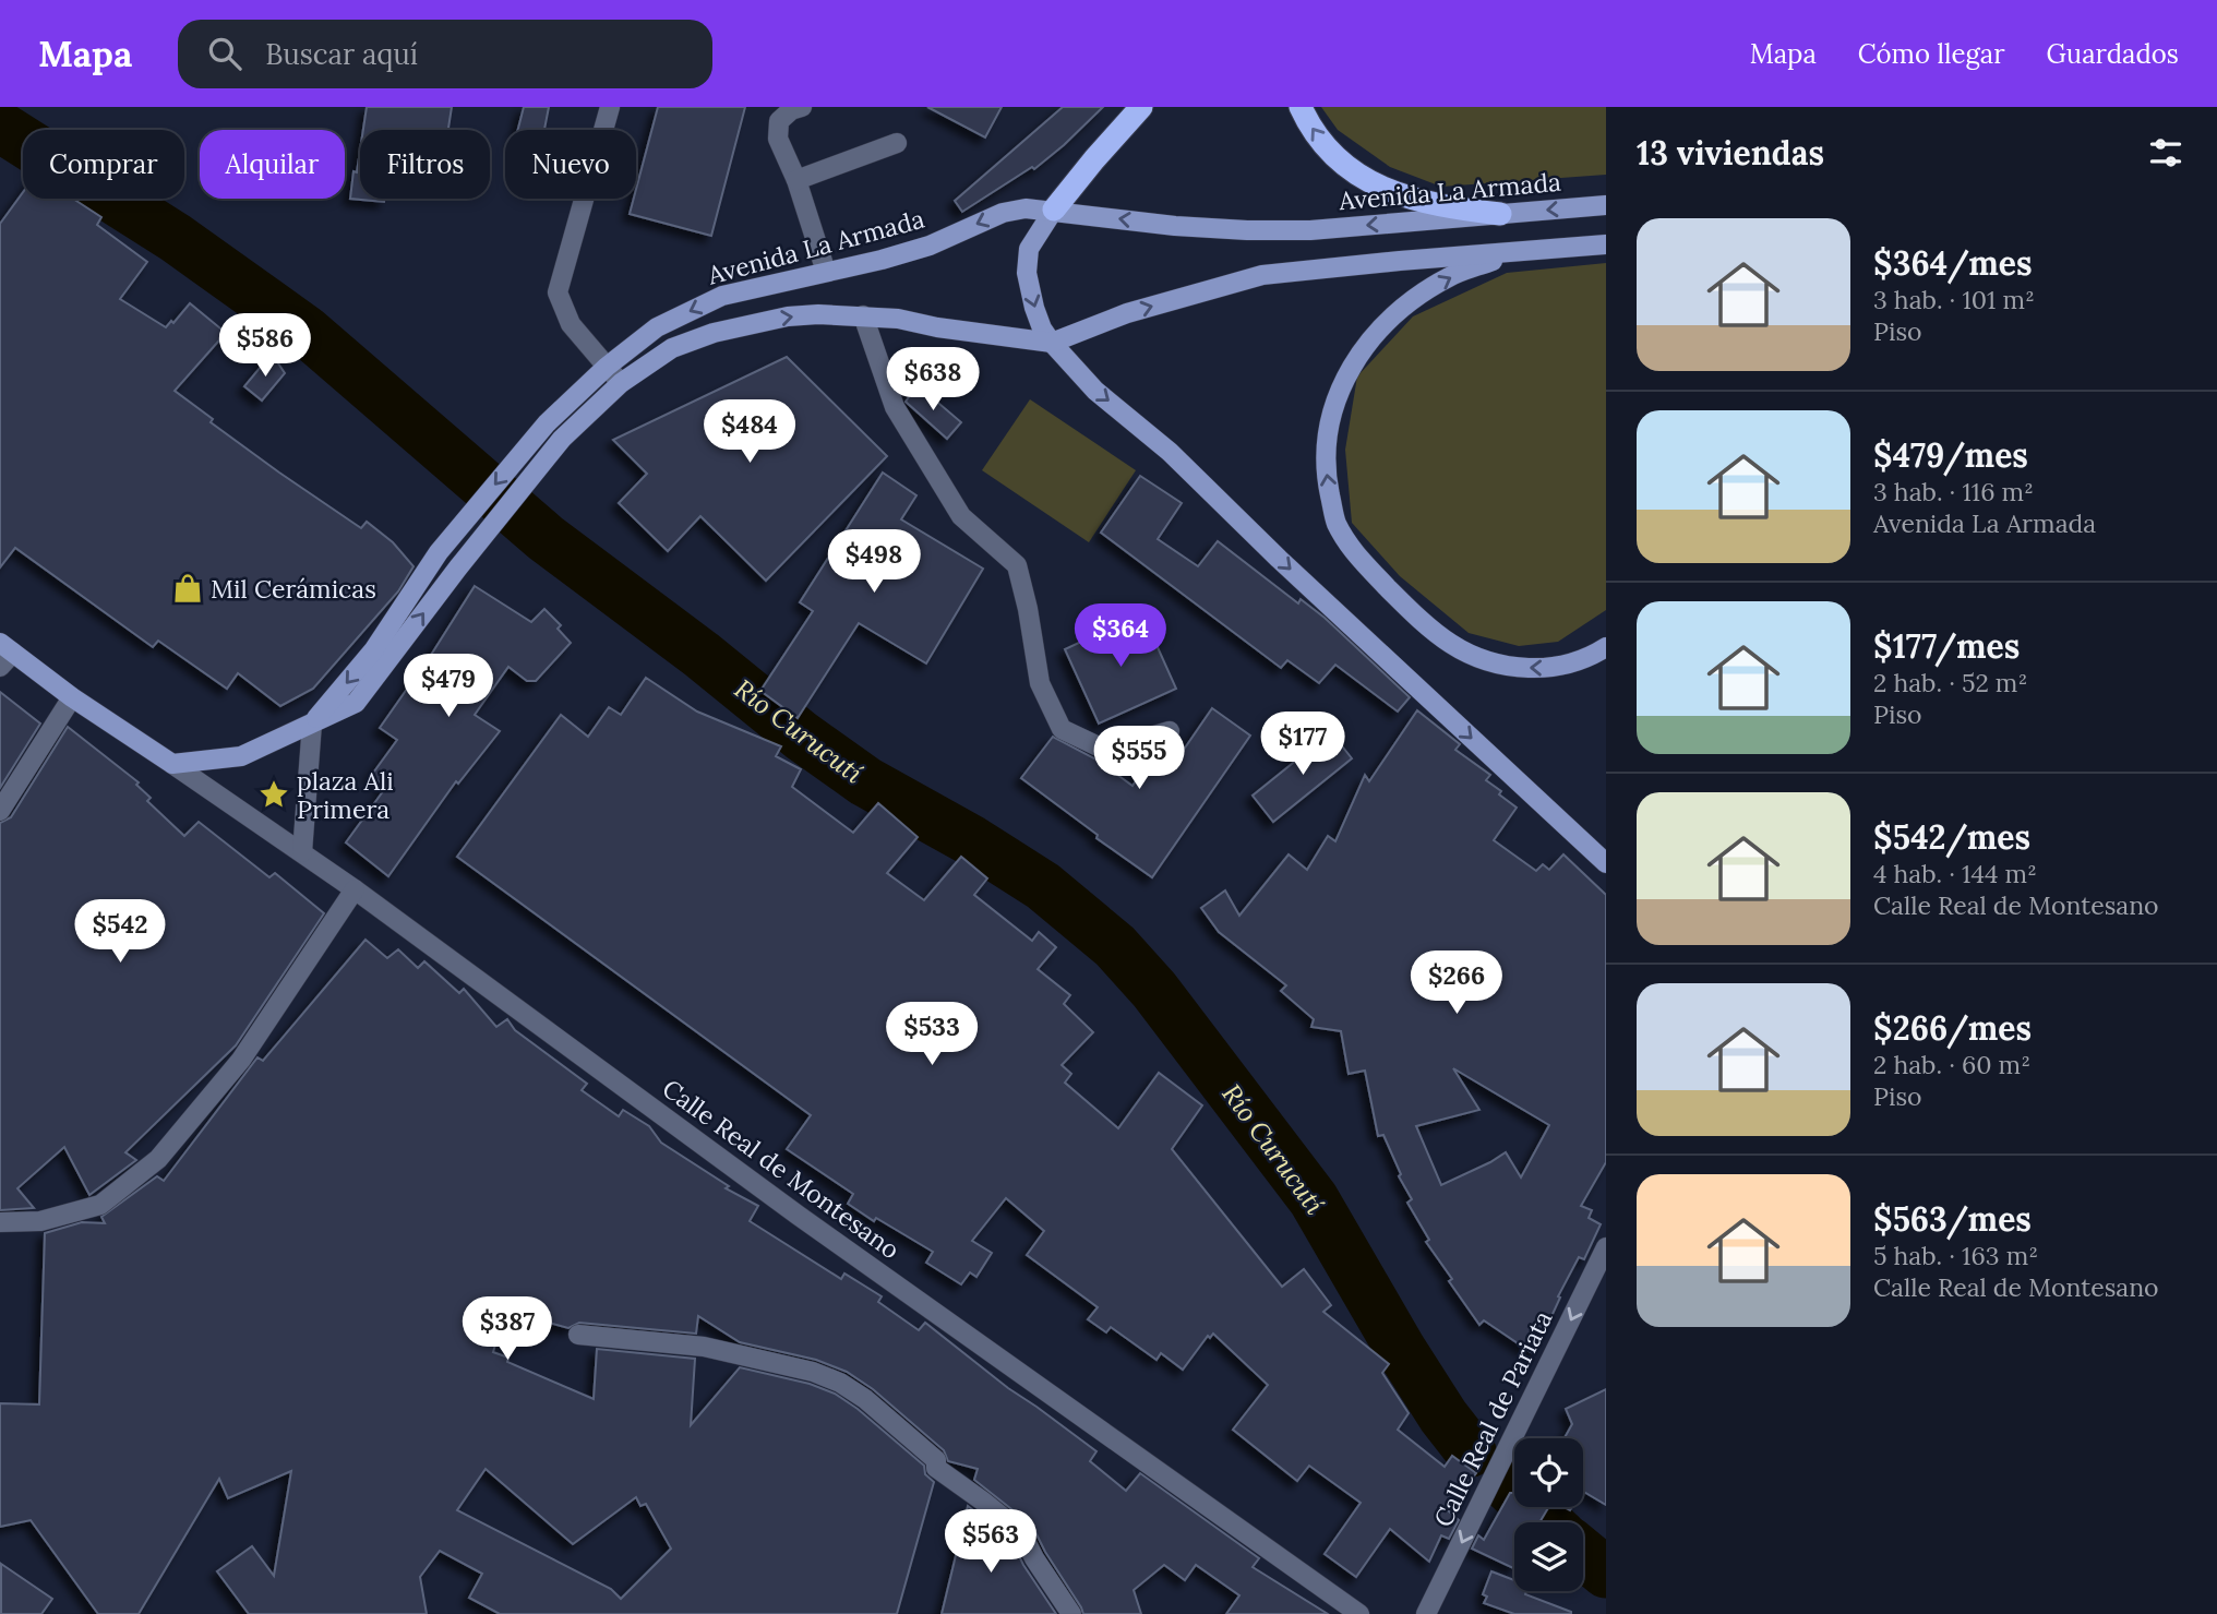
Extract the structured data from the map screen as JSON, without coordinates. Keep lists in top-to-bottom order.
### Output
{
  "streets": {
    "main road": ["Avenida La Armada"],
    "street": ["Calle Real de Montesano", "Calle Real de Pariata"]
  },
  "crossings": [
    ["Avenida La Armada", "Calle Real de Montesano"]
  ],
  "one_way": ["Calle Real de Pariata"],
  "water": ["Río Curucutí"],
  "places": {
    "shop": ["Mil Cerámicas"],
    "place": ["plaza Ali Primera"]
  },
  "page": {
    "header": "Mapa",
    "search": "Buscar aquí",
    "nav": ["Mapa", "Cómo llegar", "Guardados"],
    "heading": "13 viviendas",
    "chip": [
      "Comprar",
      "Alquilar",
      "Filtros",
      "Nuevo"
    ],
    "list": [
      {
        "name": "$364/mes",
        "note": "3 hab. · 101 m² · Piso"
      },
      {
        "name": "$479/mes",
        "note": "3 hab. · 116 m² · Avenida La Armada"
      },
      {
        "name": "$177/mes",
        "note": "2 hab. · 52 m² · Piso"
      },
      {
        "name": "$542/mes",
        "note": "4 hab. · 144 m² · Calle Real de Montesano"
      },
      {
        "name": "$266/mes",
        "note": "2 hab. · 60 m² · Piso"
      },
      {
        "name": "$563/mes",
        "note": "5 hab. · 163 m² · Calle Real de Montesano"
      }
    ],
    "price": [
      "$586",
      "$638",
      "$484",
      "$498",
      "$364",
      "$479",
      "$177",
      "$555",
      "$542",
      "$266",
      "$533",
      "$387",
      "$563"
    ]
  }
}
